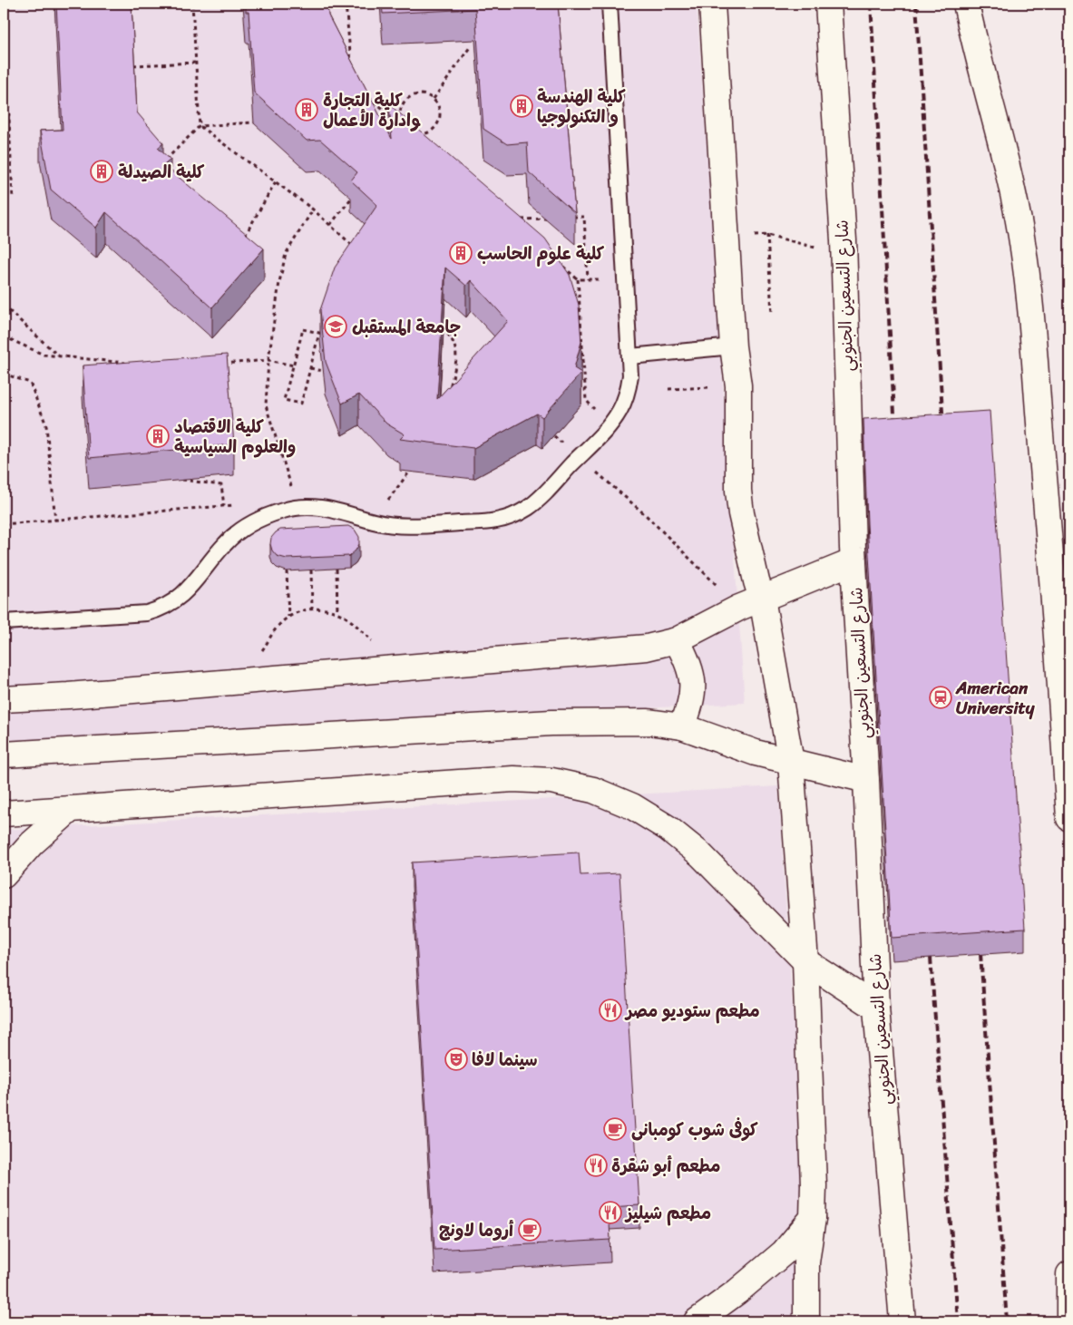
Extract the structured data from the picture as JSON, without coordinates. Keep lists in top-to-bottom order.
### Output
{
  "streets": {
    "street": ["شارع التسعين الجنوبي"]
  },
  "places": {
    "building": [
      "كلية الهندسة و التكنولوجيا",
      "كلية التجارة وادارة الأعمال",
      "كلية الصيدلة",
      "كلية علوم الحاسب",
      "كلية الاقتصاد والعلوم السياسية"
    ],
    "school or university": ["جامعة المستقبل"],
    "station": ["American University"],
    "restaurant": ["مطعم ستوديو مصر", "مطعم أبو شقرة", "مطعم شيليز"],
    "theatre": ["سينما لافا"],
    "cafe": ["كوفى شوب كومبانى", "أروما لاونج"]
  }
}
